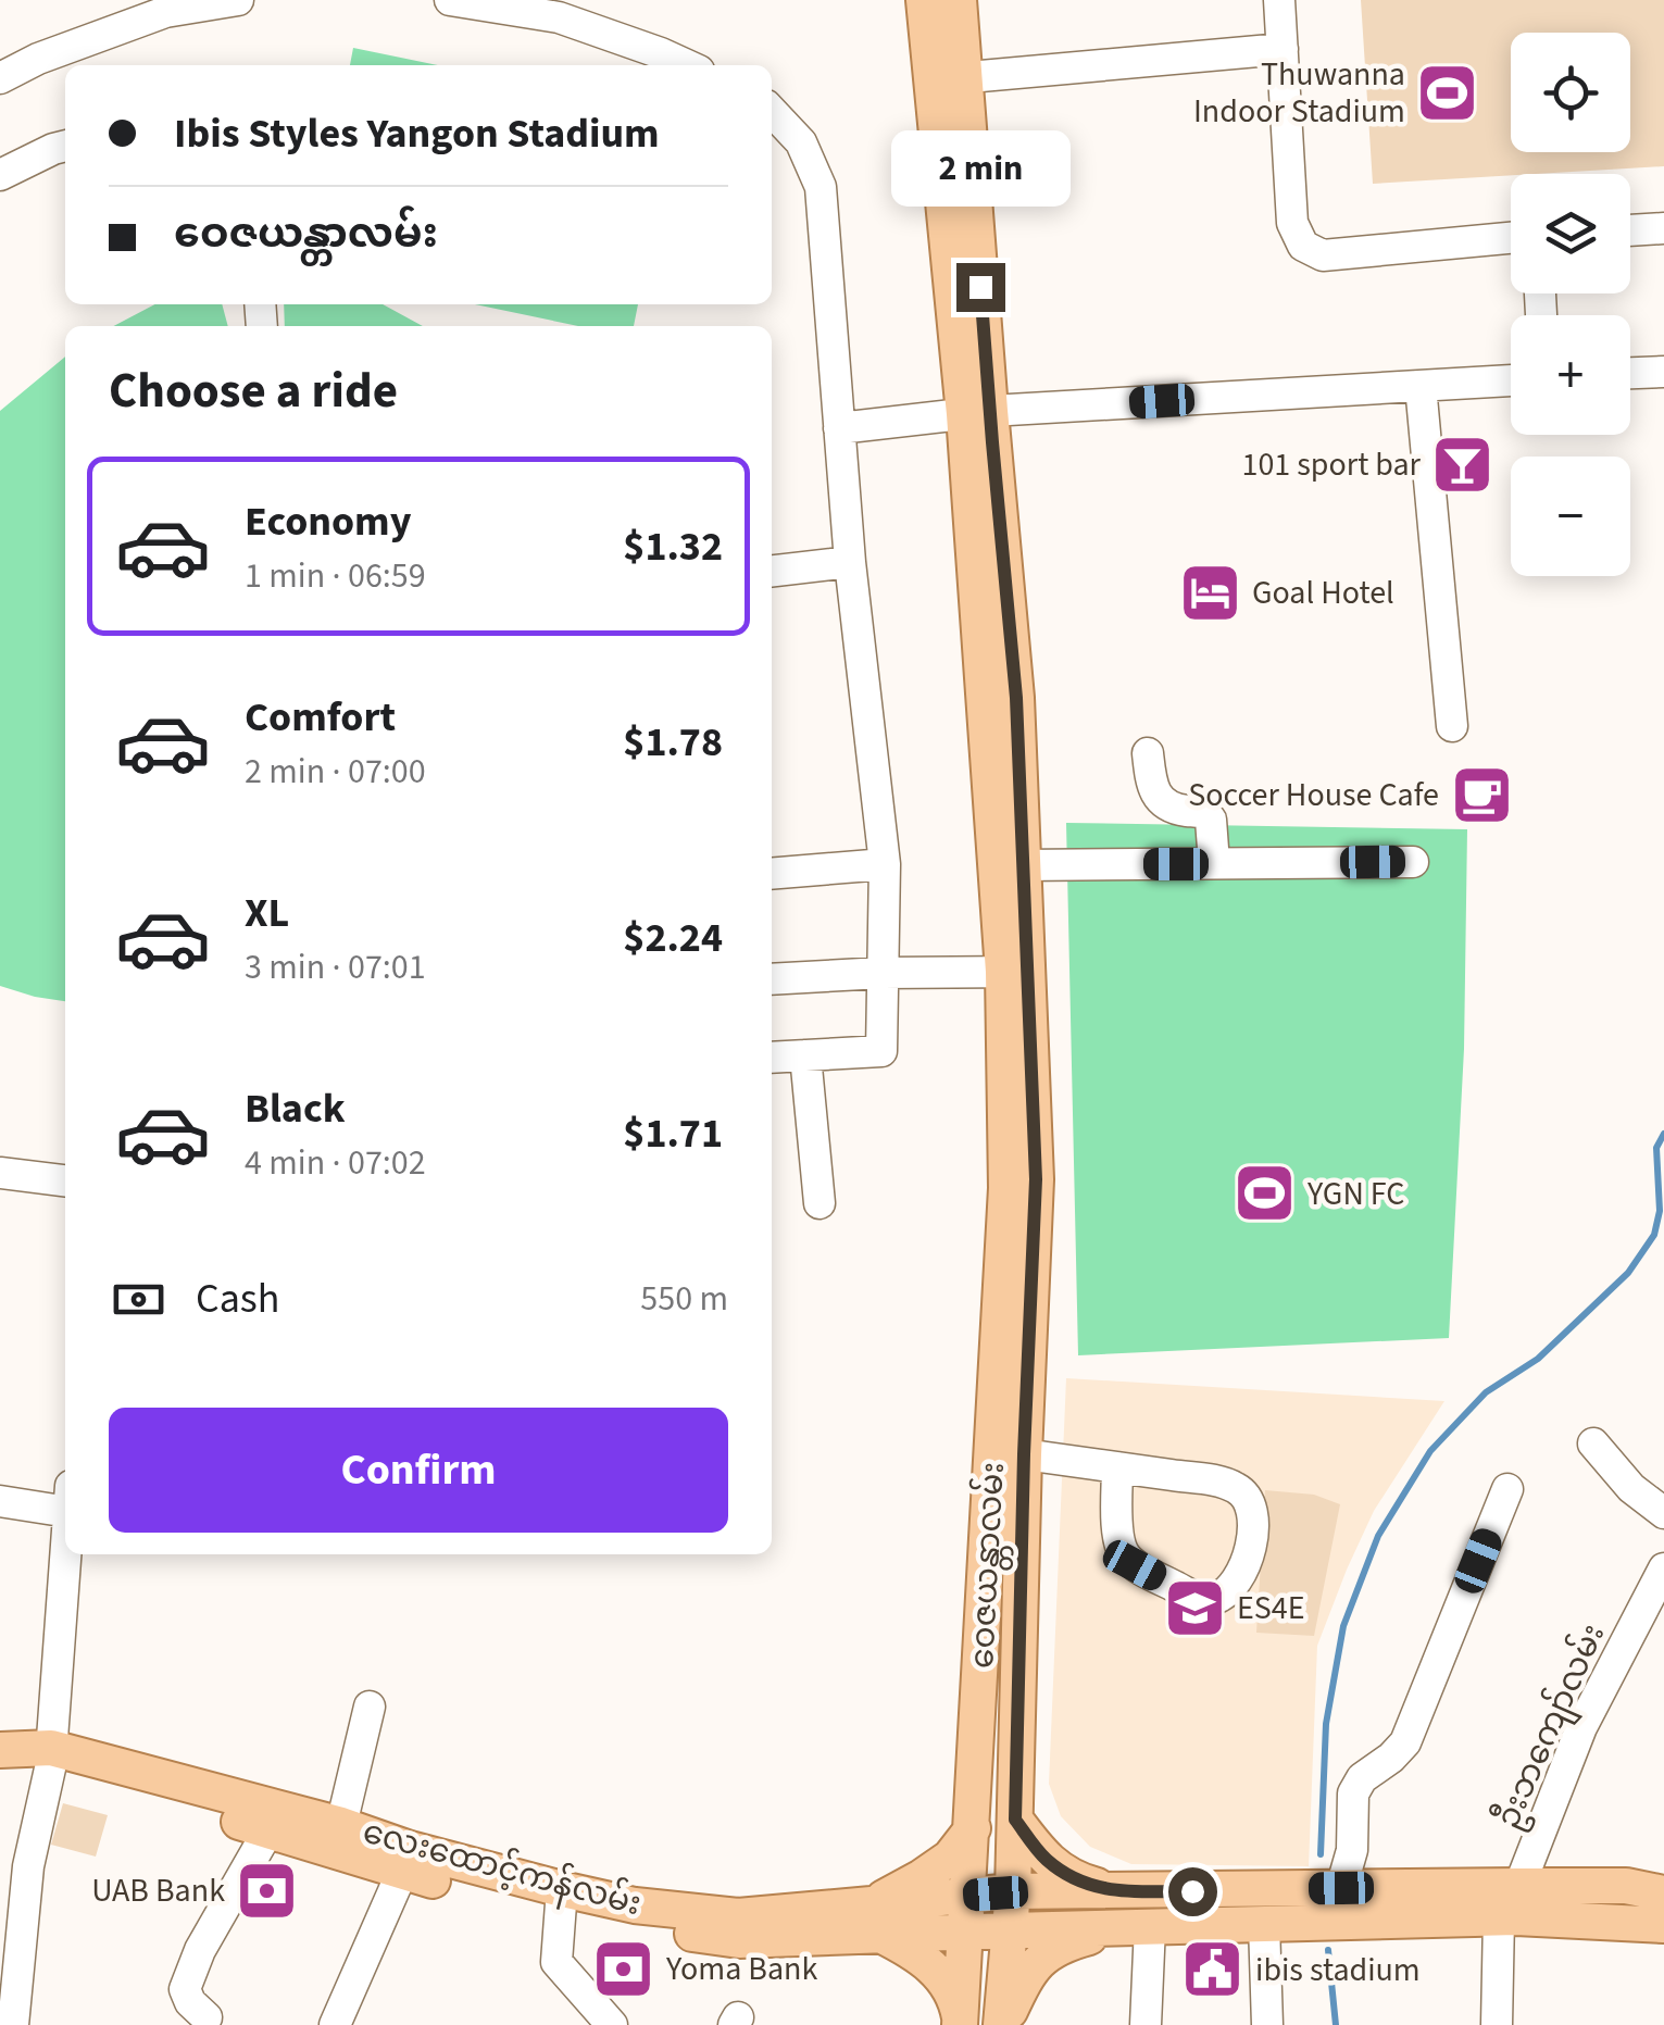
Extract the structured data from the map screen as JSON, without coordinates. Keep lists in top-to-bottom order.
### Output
{
  "streets": {
    "main road": ["ဝေဇယန္တာလမ်း", "လေးထောင့်ကန်လမ်း"],
    "street": ["ဦးဘကျော်လမ်း"]
  },
  "crossings": [
    ["ဝေဇယန္တာလမ်း", "လေးထောင့်ကန်လမ်း"],
    ["ဦးဘကျော်လမ်း", "လေးထောင့်ကန်လမ်း"]
  ],
  "places": {
    "sports": ["Thuwanna Indoor Stadium", "YGN FC"],
    "bar": ["101 sport bar"],
    "hotel": ["Goal Hotel"],
    "cafe": ["Soccer House Cafe"],
    "school or university": ["ES4E"],
    "bank": ["UAB Bank", "Yoma Bank"],
    "public building": ["ibis stadium"]
  },
  "page": {
    "map_buttons": ["+", "−"],
    "banner": ["Ibis Styles Yangon Stadium", "ဝေဇယန္တာလမ်း"],
    "bubble": "2 min",
    "heading": "Choose a ride",
    "list": [
      {
        "name": "Economy",
        "note": "1 min · 06:59",
        "value": "$1.32"
      },
      {
        "name": "Comfort",
        "note": "2 min · 07:00",
        "value": "$1.78"
      },
      {
        "name": "XL",
        "note": "3 min · 07:01",
        "value": "$2.24"
      },
      {
        "name": "Black",
        "note": "4 min · 07:02",
        "value": "$1.71"
      }
    ],
    "pay": ["Cash", "550 m"],
    "buttons": "Confirm"
  }
}
